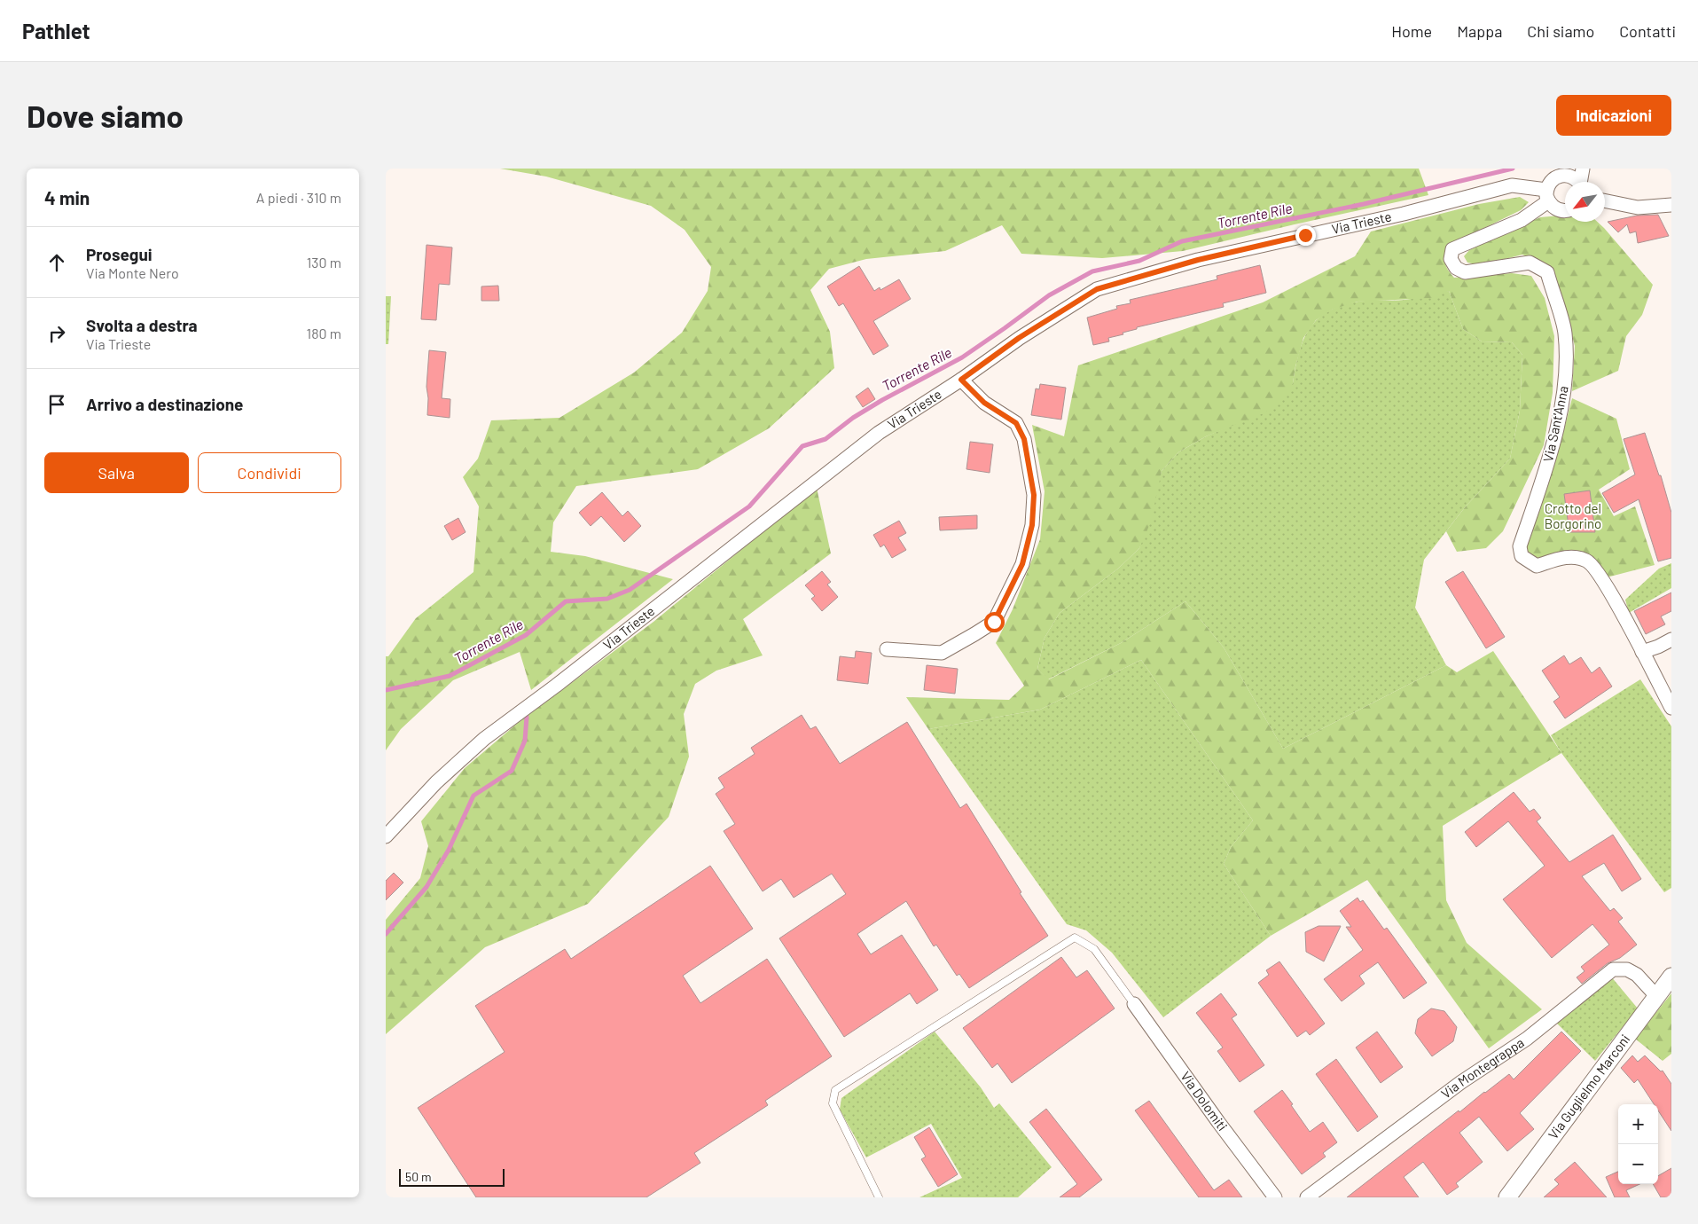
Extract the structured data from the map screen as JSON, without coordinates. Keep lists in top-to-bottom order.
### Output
{
  "streets": {
    "street": [
      "Via Trieste",
      "Via Sant'Anna",
      "Via Montegrappa",
      "Via Guglielmo Marconi",
      "Via Dolomiti"
    ]
  },
  "crossings": [
    ["Via Trieste", "Via Sant'Anna"],
    ["Via Montegrappa", "Via Guglielmo Marconi"]
  ],
  "water": ["Torrente Rile"],
  "parks": ["Crotto del Borgorino"],
  "scale_bar": "50 m",
  "north": "bottom left",
  "page": {
    "header": "Pathlet",
    "nav": [
      "Home",
      "Mappa",
      "Chi siamo",
      "Contatti"
    ],
    "buttons": [
      "Indicazioni",
      ["Salva", "Condividi"]
    ],
    "title": "Dove siamo",
    "heading": ["4 min", "A piedi · 310 m"],
    "list": [
      ["Prosegui", "Via Monte Nero", "130 m"],
      ["Svolta a destra", "Via Trieste", "180 m"],
      "Arrivo a destinazione"
    ],
    "map_buttons": ["+", "−"],
    "scale": "50 m"
  }
}
